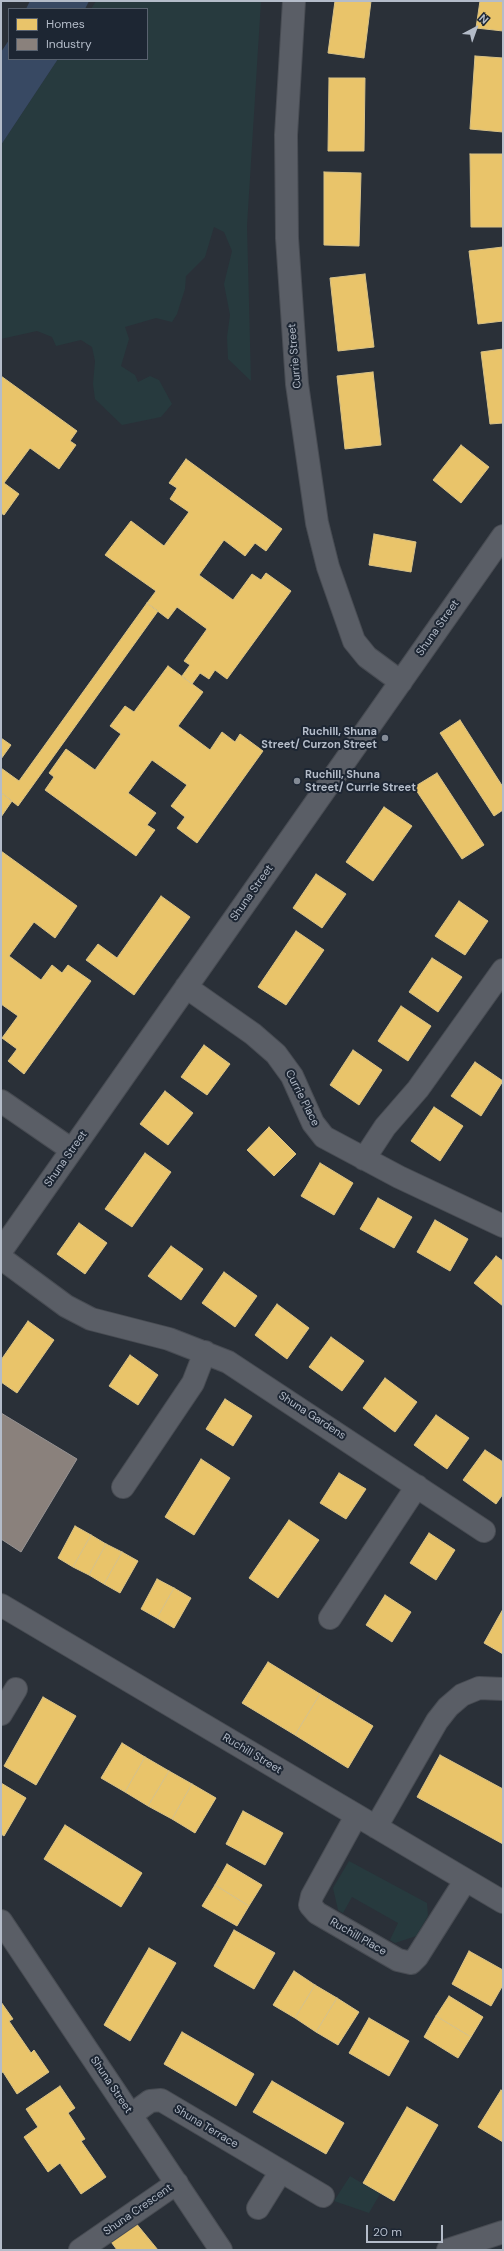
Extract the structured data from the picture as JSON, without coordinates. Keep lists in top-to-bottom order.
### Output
{
  "streets": {
    "street": [
      "Currie Street",
      "Shuna Street",
      "Currie Place",
      "Shuna Gardens",
      "Ruchill Street",
      "Ruchill Place",
      "Shuna Terrace",
      "Shuna Crescent"
    ]
  },
  "crossings": [
    ["Currie Street", "Shuna Street"],
    ["Shuna Street", "Currie Place"],
    ["Shuna Street", "Shuna Terrace"],
    ["Shuna Street", "Shuna Crescent"],
    ["Ruchill Street", "Ruchill Place"]
  ],
  "places": ["Ruchill, Shuna Street/ Curzon Street", "Ruchill, Shuna Street/ Currie Street"],
  "legend": ["Homes", "Industry"],
  "scale_bar": "20 m",
  "north": "top right"
}
